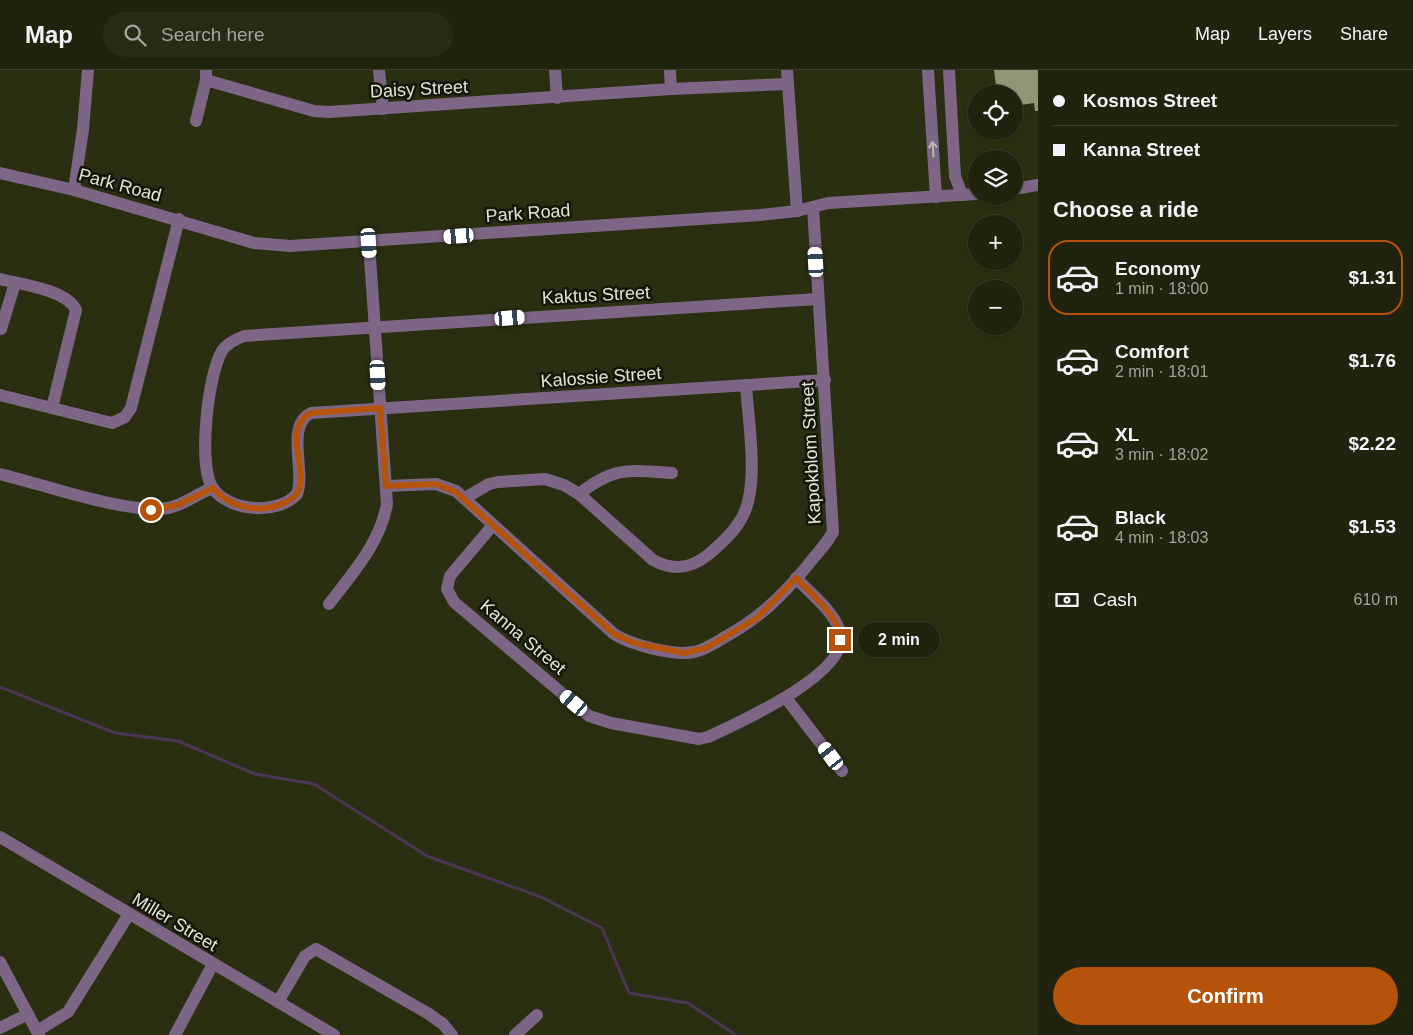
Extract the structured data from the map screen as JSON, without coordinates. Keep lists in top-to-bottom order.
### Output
{
  "streets": {
    "street": [
      "Daisy Street",
      "Park Road",
      "Kaktus Street",
      "Kalossie Street",
      "Kapokblom Street",
      "Kanna Street",
      "Miller Street"
    ]
  },
  "crossings": [
    ["Park Road", "Kapokblom Street"],
    ["Kaktus Street", "Kalossie Street"],
    ["Kaktus Street", "Kapokblom Street"],
    ["Kalossie Street", "Kapokblom Street"],
    ["Kapokblom Street", "Kanna Street"]
  ],
  "page": {
    "header": "Map",
    "search": "Search here",
    "nav": ["Map", "Layers", "Share"],
    "banner": ["Kosmos Street", "Kanna Street"],
    "map_buttons": ["+", "−"],
    "heading": "Choose a ride",
    "list": [
      {
        "name": "Economy",
        "note": "1 min · 18:00",
        "value": "$1.31"
      },
      {
        "name": "Comfort",
        "note": "2 min · 18:01",
        "value": "$1.76"
      },
      {
        "name": "XL",
        "note": "3 min · 18:02",
        "value": "$2.22"
      },
      {
        "name": "Black",
        "note": "4 min · 18:03",
        "value": "$1.53"
      }
    ],
    "pay": ["Cash", "610 m"],
    "bubble": "2 min",
    "buttons": "Confirm"
  }
}
